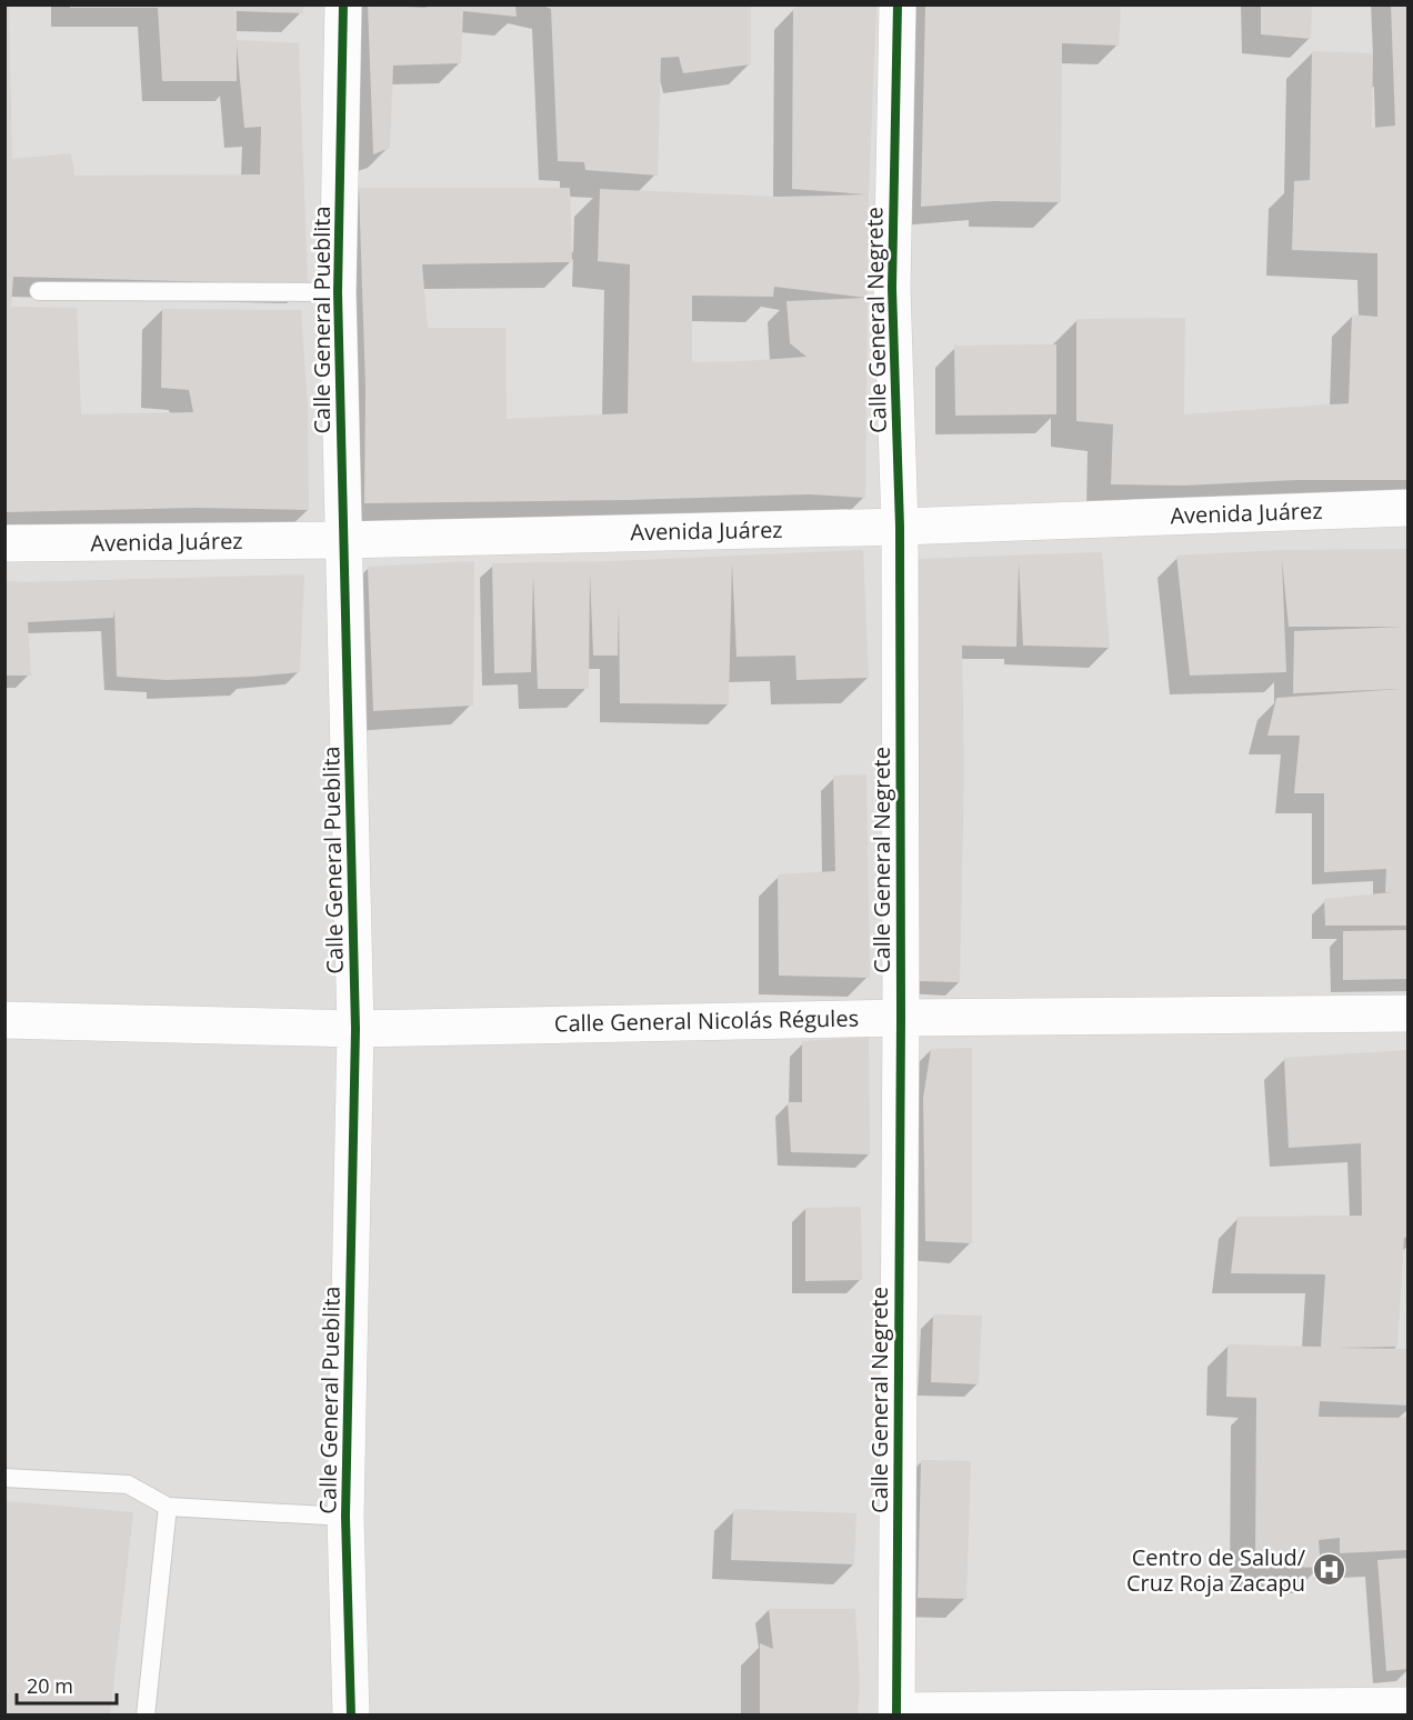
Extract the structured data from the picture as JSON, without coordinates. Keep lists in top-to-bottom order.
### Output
{
  "streets": {
    "street": [
      "Calle General Pueblita",
      "Calle General Negrete",
      "Avenida Juárez",
      "Calle General Nicolás Régules"
    ]
  },
  "crossings": [
    ["Calle General Pueblita", "Avenida Juárez"],
    ["Calle General Pueblita", "Calle General Nicolás Régules"],
    ["Calle General Negrete", "Avenida Juárez"],
    ["Calle General Negrete", "Calle General Nicolás Régules"]
  ],
  "places": {
    "hospital": ["Centro de Salud/ Cruz Roja Zacapu"]
  },
  "scale_bar": "20 m"
}
